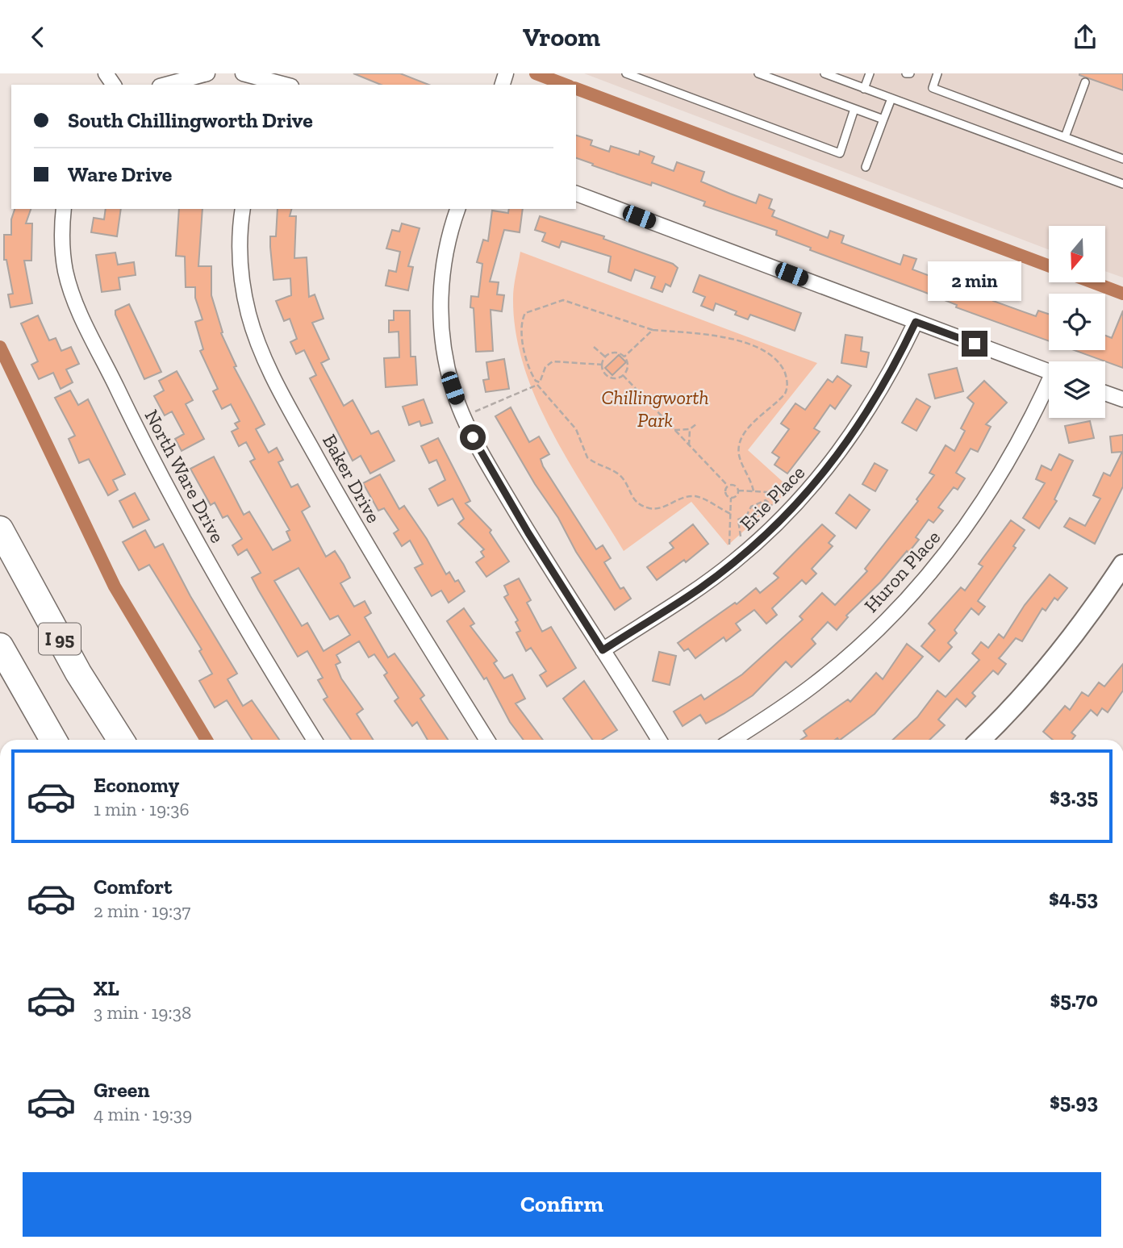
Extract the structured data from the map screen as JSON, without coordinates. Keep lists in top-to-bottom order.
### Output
{
  "streets": {
    "highway": ["I 95"],
    "street": [
      "North Ware Drive",
      "Baker Drive",
      "Erie Place",
      "Huron Place"
    ]
  },
  "parks": ["Chillingworth Park"],
  "north": "bottom",
  "page": {
    "header": "Vroom",
    "banner": ["South Chillingworth Drive", "Ware Drive"],
    "bubble": "2 min",
    "list": [
      {
        "name": "Economy",
        "note": "1 min · 19:36",
        "value": "$3.35"
      },
      {
        "name": "Comfort",
        "note": "2 min · 19:37",
        "value": "$4.53"
      },
      {
        "name": "XL",
        "note": "3 min · 19:38",
        "value": "$5.70"
      },
      {
        "name": "Green",
        "note": "4 min · 19:39",
        "value": "$5.93"
      }
    ],
    "buttons": "Confirm"
  }
}
